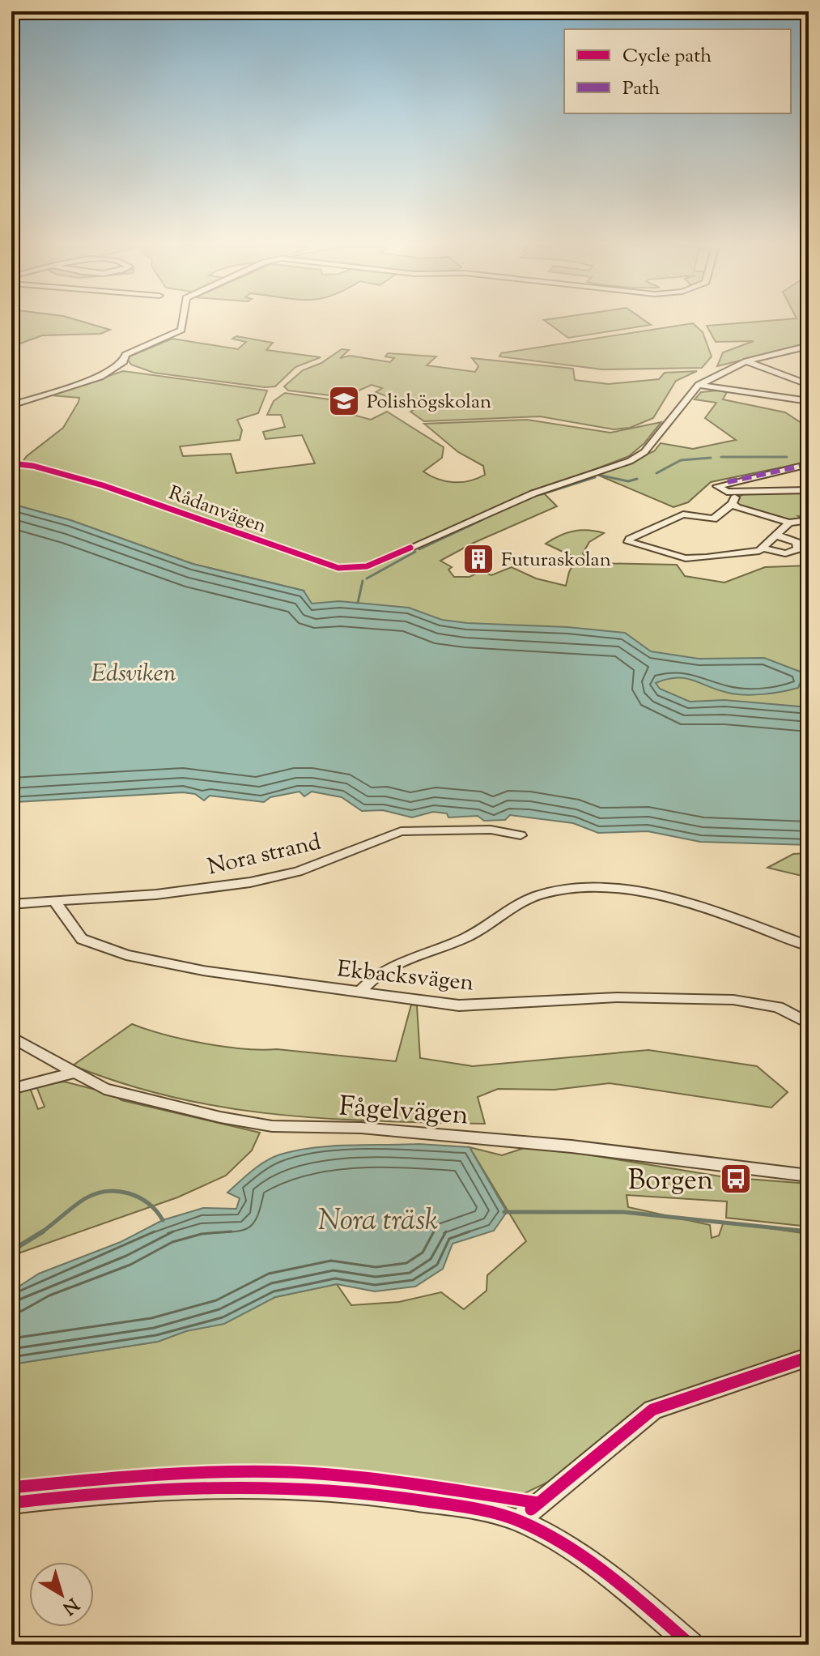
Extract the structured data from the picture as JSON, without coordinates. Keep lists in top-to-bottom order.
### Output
{
  "streets": {
    "street": ["Nora strand", "Ekbacksvägen", "Fågelvägen"],
    "cycle path": ["Rådanvägen"]
  },
  "crossings": [
    ["Nora strand", "Ekbacksvägen"]
  ],
  "water": ["Edsviken", "Nora träsk"],
  "places": {
    "school or university": ["Polishögskolan"],
    "building": ["Futuraskolan"],
    "bus stop": ["Borgen"]
  },
  "legend": ["Cycle path", "Path"],
  "north": "bottom right"
}
